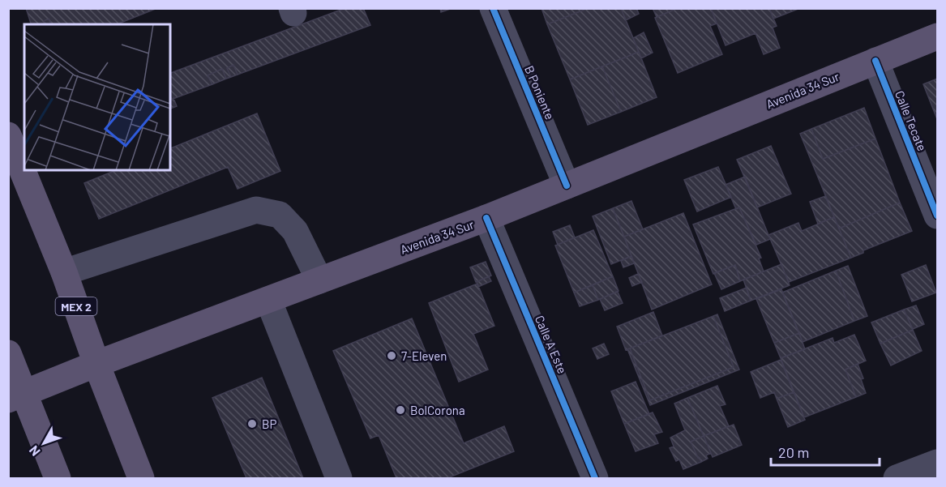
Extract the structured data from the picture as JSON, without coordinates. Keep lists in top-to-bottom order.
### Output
{
  "streets": {
    "main road": ["Avenida 34 Sur", "MEX 2"],
    "street": ["B Poniente", "Calle Tecate", "Calle A Este"]
  },
  "crossings": [
    ["Avenida 34 Sur", "B Poniente"],
    ["Avenida 34 Sur", "Calle Tecate"],
    ["Avenida 34 Sur", "MEX 2"],
    ["Avenida 34 Sur", "Calle A Este"]
  ],
  "places": ["7-Eleven", "BolCorona", "BP"],
  "scale_bar": "20 m",
  "north": "bottom left"
}
